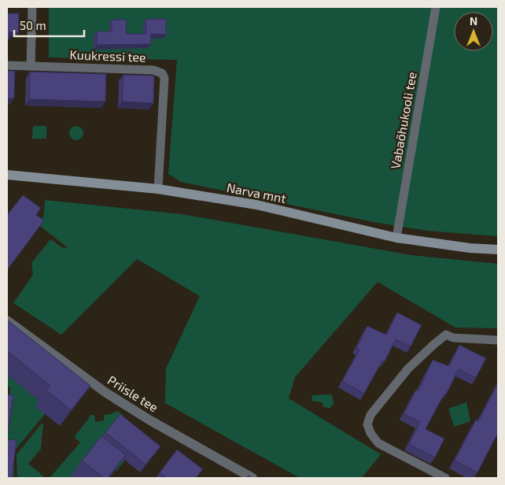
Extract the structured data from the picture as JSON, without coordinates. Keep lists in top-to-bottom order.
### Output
{
  "streets": {
    "main road": ["Narva mnt"],
    "street": ["Kuukressi tee", "Vabaõhukooli tee", "Priisle tee"]
  },
  "crossings": [
    ["Kuukressi tee", "Narva mnt"],
    ["Vabaõhukooli tee", "Narva mnt"]
  ],
  "scale_bar": "50 m",
  "north": "top"
}
